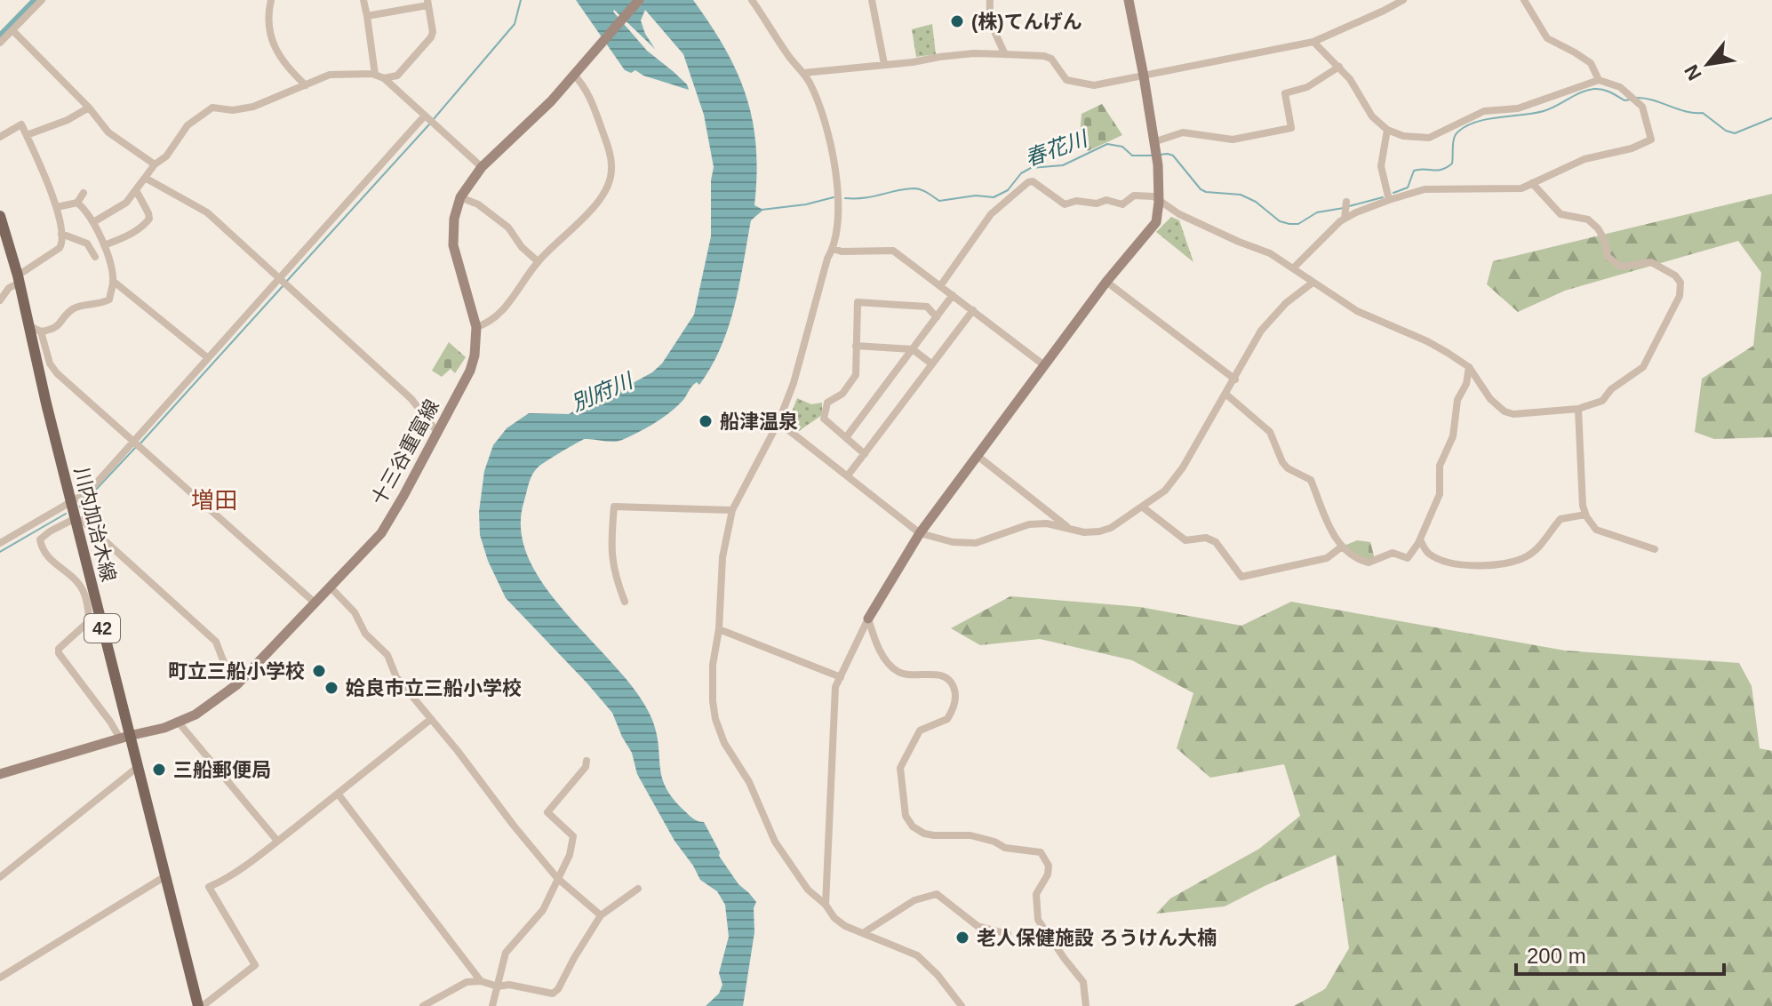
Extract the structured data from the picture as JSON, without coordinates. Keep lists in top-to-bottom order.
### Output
{
  "streets": {
    "main road": ["十三谷重富線", "川内加治木線", "42"]
  },
  "crossings": [
    ["十三谷重富線", "川内加治木線"]
  ],
  "districts": ["増田"],
  "water": ["春花川", "別府川"],
  "places": [
    "(株)てんげん",
    "船津温泉",
    "町立三船小学校",
    "姶良市立三船小学校",
    "三船郵便局",
    "老人保健施設 ろうけん大楠"
  ],
  "scale_bar": "200 m",
  "north": "bottom left"
}
